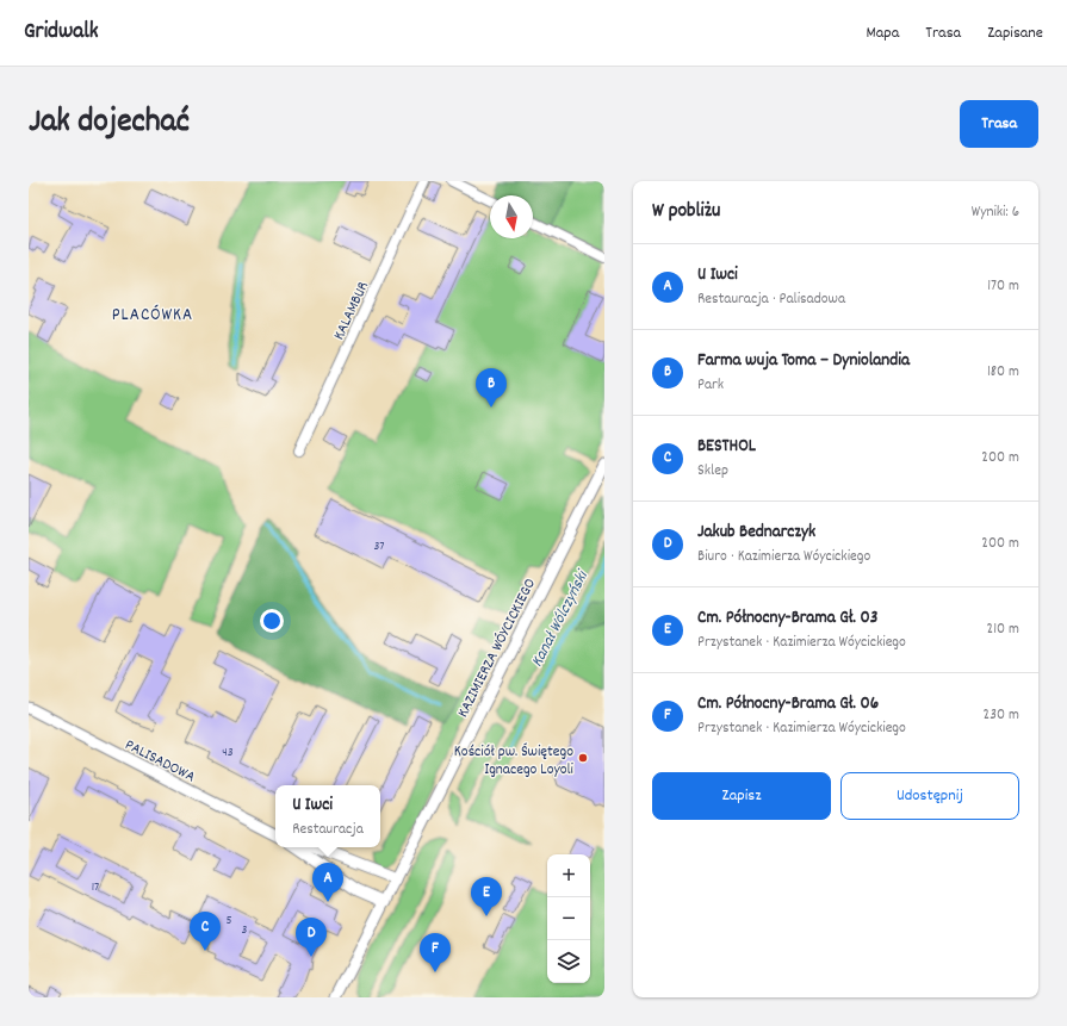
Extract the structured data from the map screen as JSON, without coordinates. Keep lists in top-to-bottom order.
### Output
{
  "streets": {
    "street": ["KALAMBUR", "KAZIMIERZA WÓYCICKIEGO", "PALISADOWA"]
  },
  "districts": ["PLACÓWKA"],
  "water": ["Kanał Wólczyński"],
  "places": ["Kościół pw. Świętego Ignacego Loyoli"],
  "house_numbers": [
    "37",
    "43",
    "17",
    "5",
    "3"
  ],
  "north": "bottom",
  "page": {
    "header": "Gridwalk",
    "nav": ["Mapa", "Trasa", "Zapisane"],
    "title": "Jak dojechać",
    "buttons": [
      "Trasa",
      ["Zapisz", "Udostępnij"]
    ],
    "heading": ["W pobliżu", "Wyniki: 6"],
    "list": [
      {
        "mark": "A",
        "name": "U Iwci",
        "note": "Restauracja · Palisadowa",
        "value": "170 m"
      },
      {
        "mark": "B",
        "name": "Farma wuja Toma – Dyniolandia",
        "note": "Park",
        "value": "180 m"
      },
      {
        "mark": "C",
        "name": "BESTHOL",
        "note": "Sklep",
        "value": "200 m"
      },
      {
        "mark": "D",
        "name": "Jakub Bednarczyk",
        "note": "Biuro · Kazimierza Wóycickiego",
        "value": "200 m"
      },
      {
        "mark": "E",
        "name": "Cm. Północny-Brama Gł. 03",
        "note": "Przystanek · Kazimierza Wóycickiego",
        "value": "210 m"
      },
      {
        "mark": "F",
        "name": "Cm. Północny-Brama Gł. 06",
        "note": "Przystanek · Kazimierza Wóycickiego",
        "value": "230 m"
      }
    ],
    "pins": [
      "B",
      "A",
      "E",
      "C",
      "D",
      "F"
    ],
    "popup": ["U Iwci", "Restauracja"],
    "map_buttons": ["+", "−"]
  }
}
